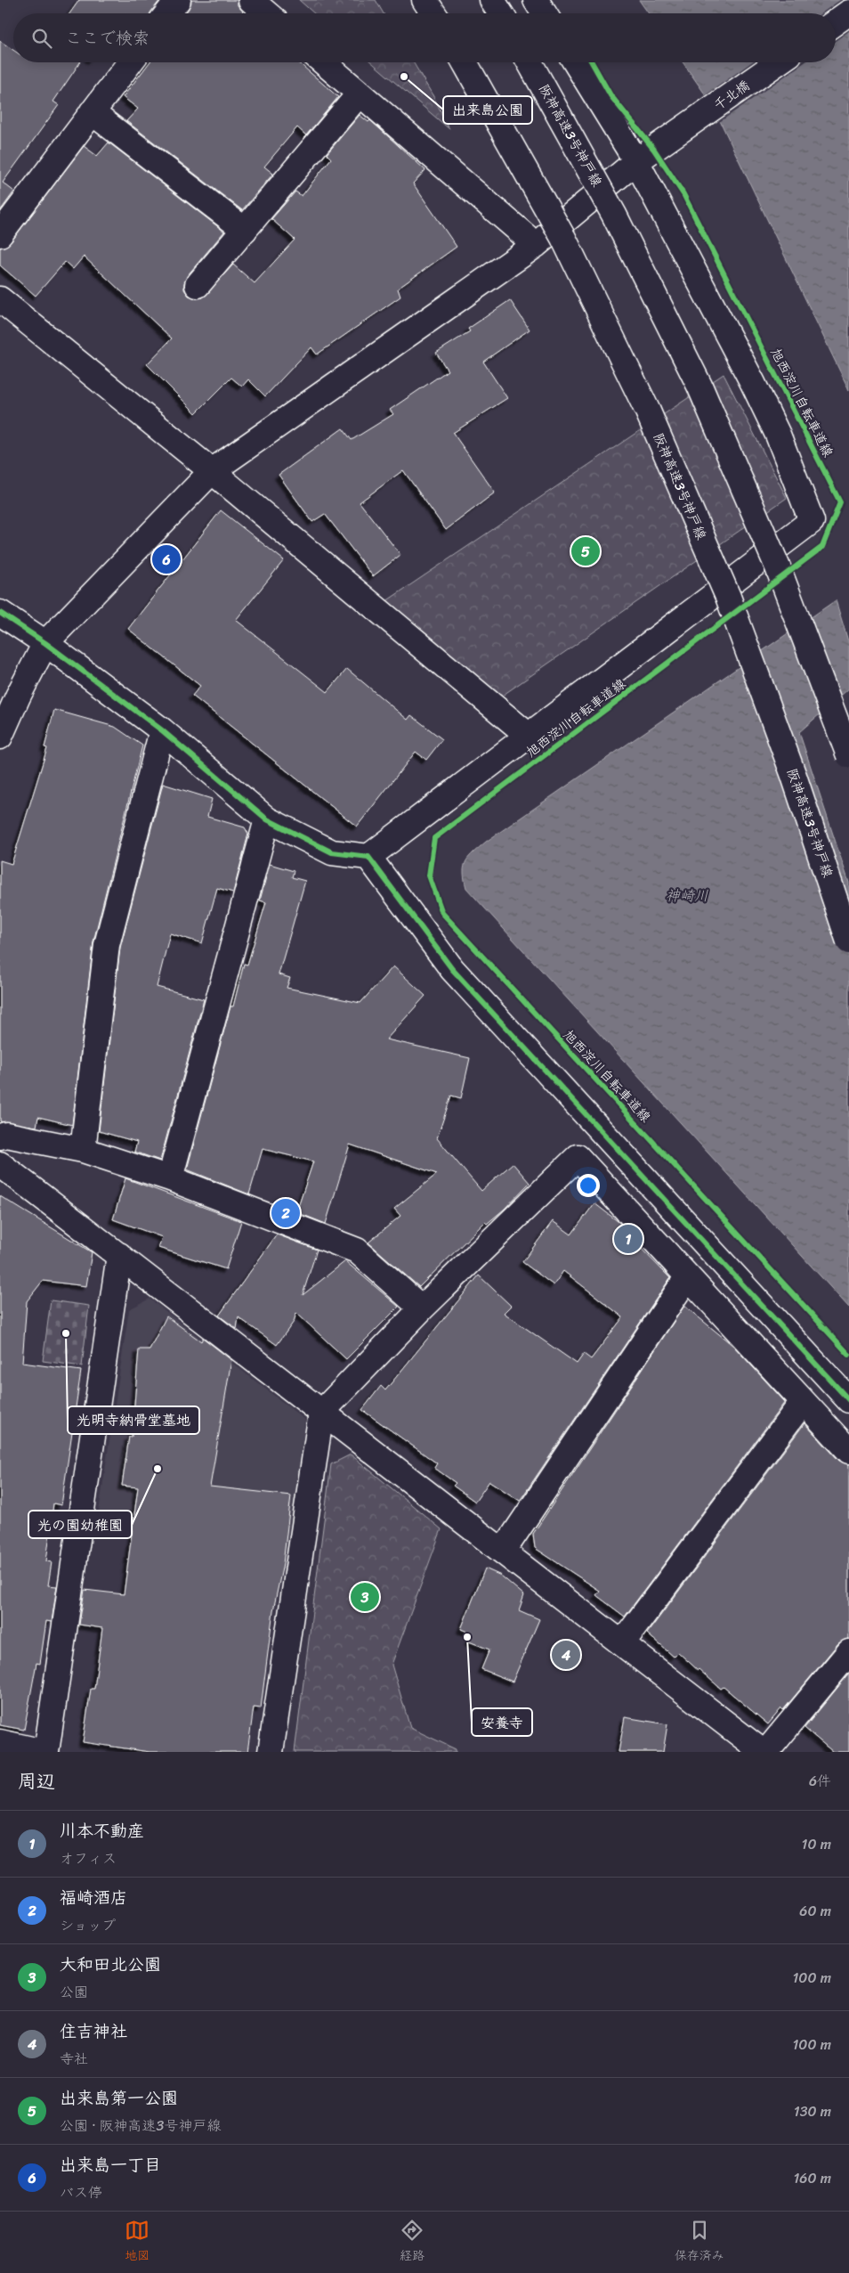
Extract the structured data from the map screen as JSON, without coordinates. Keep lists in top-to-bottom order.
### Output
{
  "streets": {
    "main road": ["千北橋", "阪神高速3号神戸線"],
    "cycle path": ["旭西淀川自転車道線"]
  },
  "water": ["神崎川"],
  "places": [
    "出来島公園",
    "光明寺納骨堂墓地",
    "光の園幼稚園",
    "安養寺"
  ],
  "page": {
    "search": "ここで検索",
    "pins": [
      "5",
      "6",
      "2",
      "1",
      "3",
      "4"
    ],
    "heading": ["周辺", "6件"],
    "list": [
      {
        "mark": "1",
        "name": "川本不動産",
        "note": "オフィス",
        "value": "10 m"
      },
      {
        "mark": "2",
        "name": "福崎酒店",
        "note": "ショップ",
        "value": "60 m"
      },
      {
        "mark": "3",
        "name": "大和田北公園",
        "note": "公園",
        "value": "100 m"
      },
      {
        "mark": "4",
        "name": "住吉神社",
        "note": "寺社",
        "value": "100 m"
      },
      {
        "mark": "5",
        "name": "出来島第一公園",
        "note": "公園 · 阪神高速3号神戸線",
        "value": "130 m"
      },
      {
        "mark": "6",
        "name": "出来島一丁目",
        "note": "バス停",
        "value": "160 m"
      }
    ],
    "nav": ["地図", "経路", "保存済み"]
  }
}
